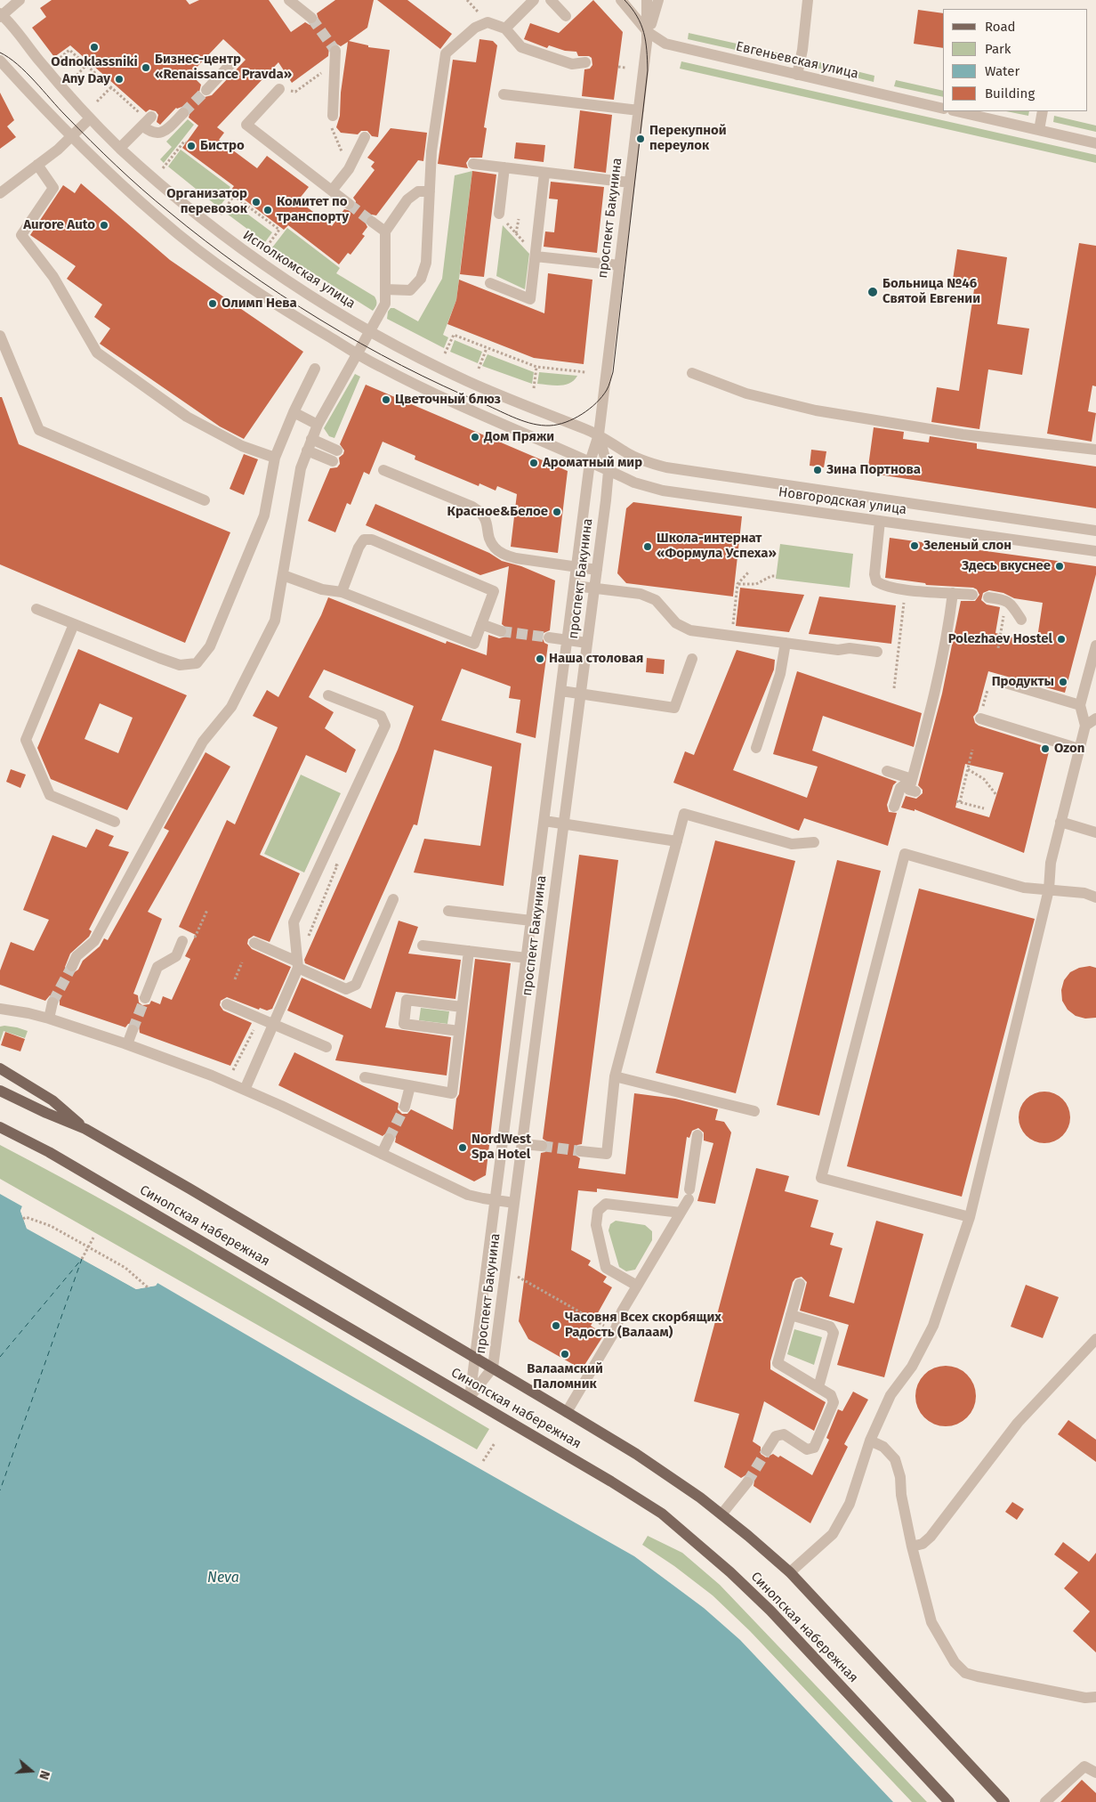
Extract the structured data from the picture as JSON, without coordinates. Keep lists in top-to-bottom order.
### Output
{
  "streets": {
    "main road": ["Синопская набережная"],
    "street": [
      "Евгеньевская улица",
      "проспект Бакунина",
      "Исполкомская улица",
      "Новгородская улица"
    ]
  },
  "crossings": [
    ["Евгеньевская улица", "проспект Бакунина"],
    ["проспект Бакунина", "Исполкомская улица"],
    ["проспект Бакунина", "Новгородская улица"],
    ["проспект Бакунина", "Синопская набережная"],
    ["Исполкомская улица", "Новгородская улица"]
  ],
  "water": ["Neva"],
  "places": [
    "Odnoklassniki",
    "Бизнес-центр «Renaissance Pravda»",
    "Any Day",
    "Перекупной переулок",
    "Бистро",
    "Организатор перевозок",
    "Комитет по транспорту",
    "Aurore Auto",
    "Больница №46 Святой Евгении",
    "Олимп Нева",
    "Цветочный блюз",
    "Дом Пряжи",
    "Ароматный мир",
    "Зина Портнова",
    "Красное&Белое",
    "Зеленый слон",
    "Школа-интернат «Формула Успеха»",
    "Здесь вкуснее",
    "Polezhaev Hostel",
    "Наша столовая",
    "Продукты",
    "Ozon",
    "NordWest Spa Hotel",
    "Часовня Всех скорбящих Радость (Валаам)",
    "Валаамский Паломник"
  ],
  "legend": [
    "Road",
    "Park",
    "Water",
    "Building"
  ],
  "north": "right"
}
